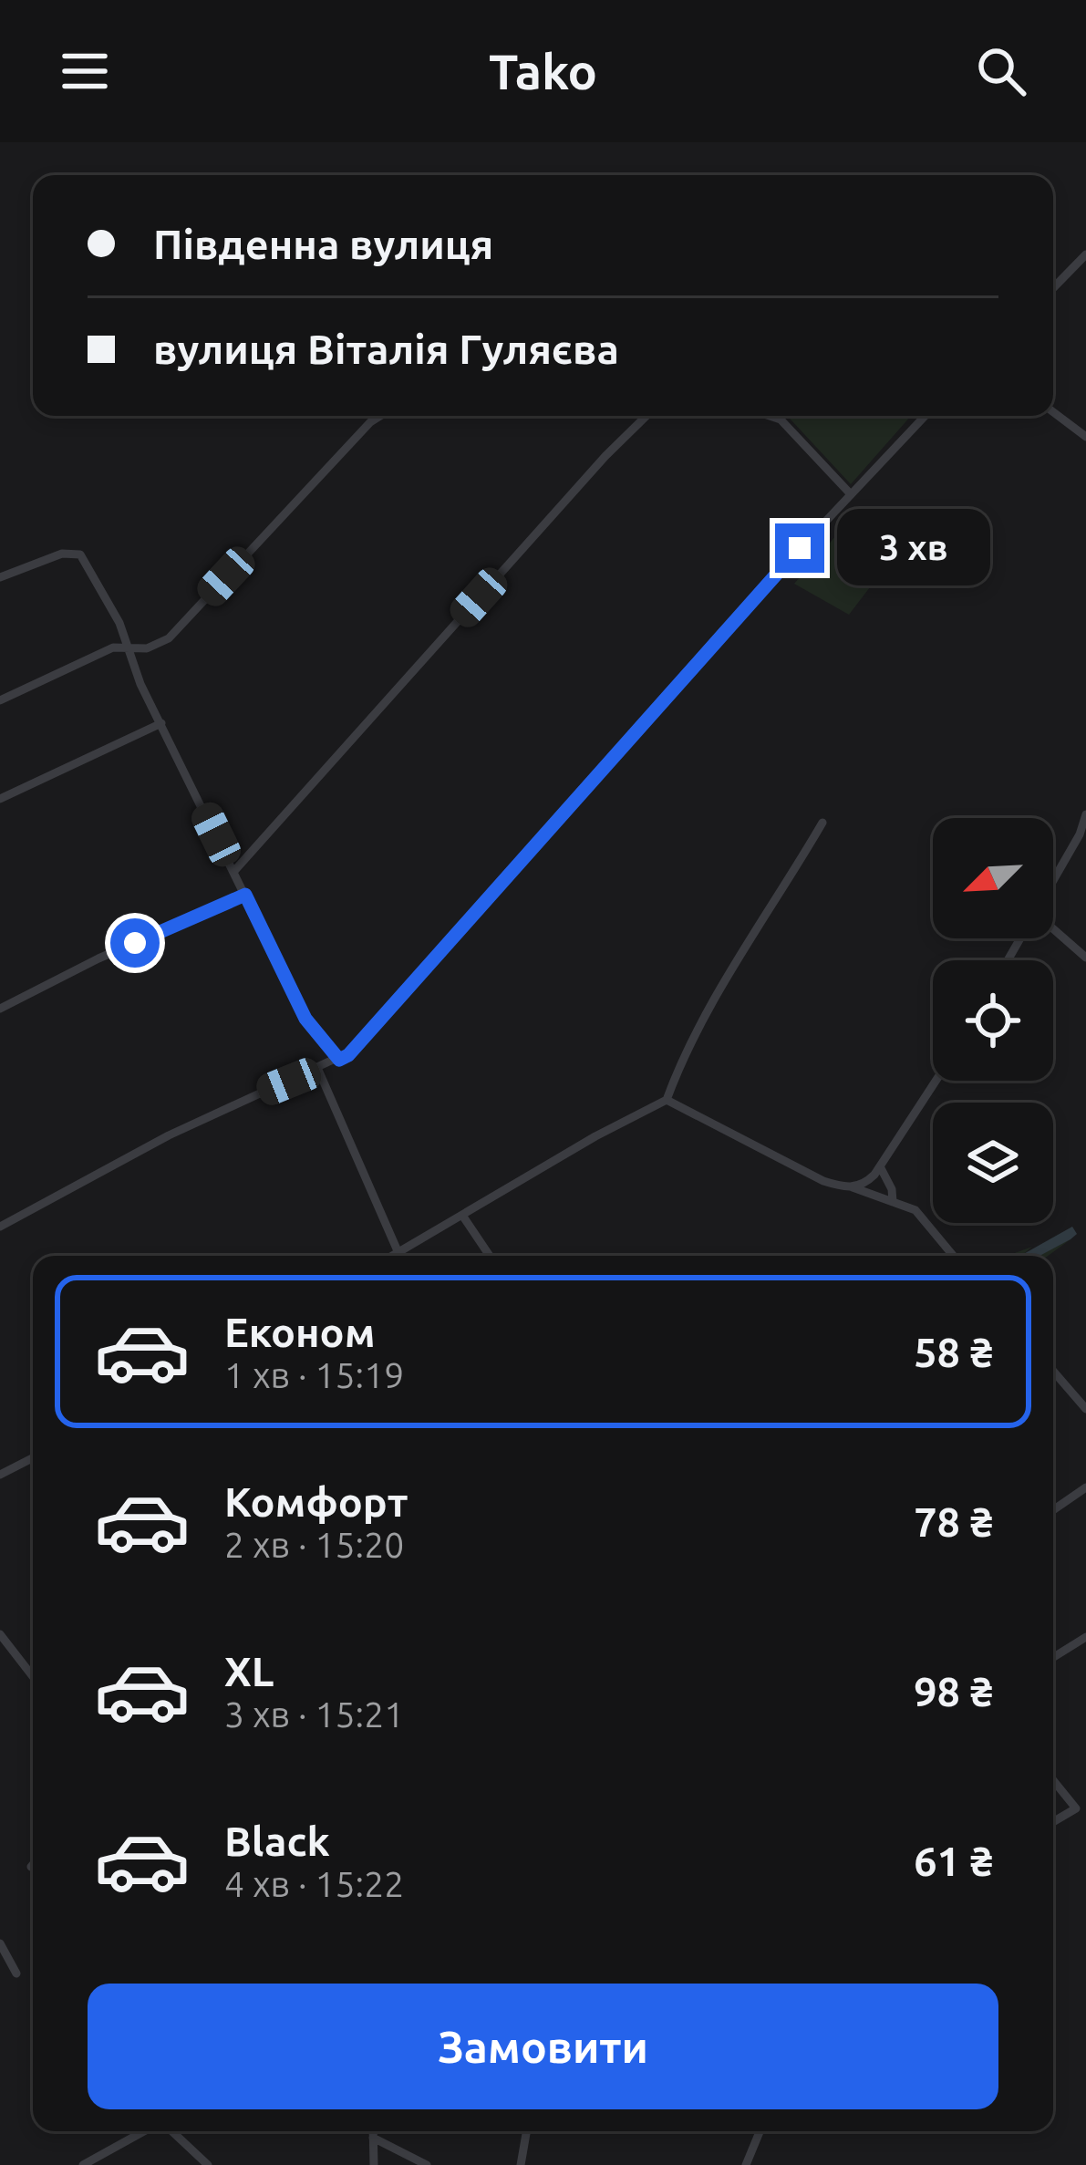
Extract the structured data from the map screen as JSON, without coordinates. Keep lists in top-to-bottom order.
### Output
{
  "north": "bottom left",
  "page": {
    "header": "Tako",
    "banner": ["Південна вулиця", "вулиця Віталія Гуляєва"],
    "bubble": "3 хв",
    "list": [
      {
        "name": "Економ",
        "note": "1 хв · 15:19",
        "value": "58 ₴"
      },
      {
        "name": "Комфорт",
        "note": "2 хв · 15:20",
        "value": "78 ₴"
      },
      {
        "name": "XL",
        "note": "3 хв · 15:21",
        "value": "98 ₴"
      },
      {
        "name": "Black",
        "note": "4 хв · 15:22",
        "value": "61 ₴"
      }
    ],
    "buttons": "Замовити"
  }
}
